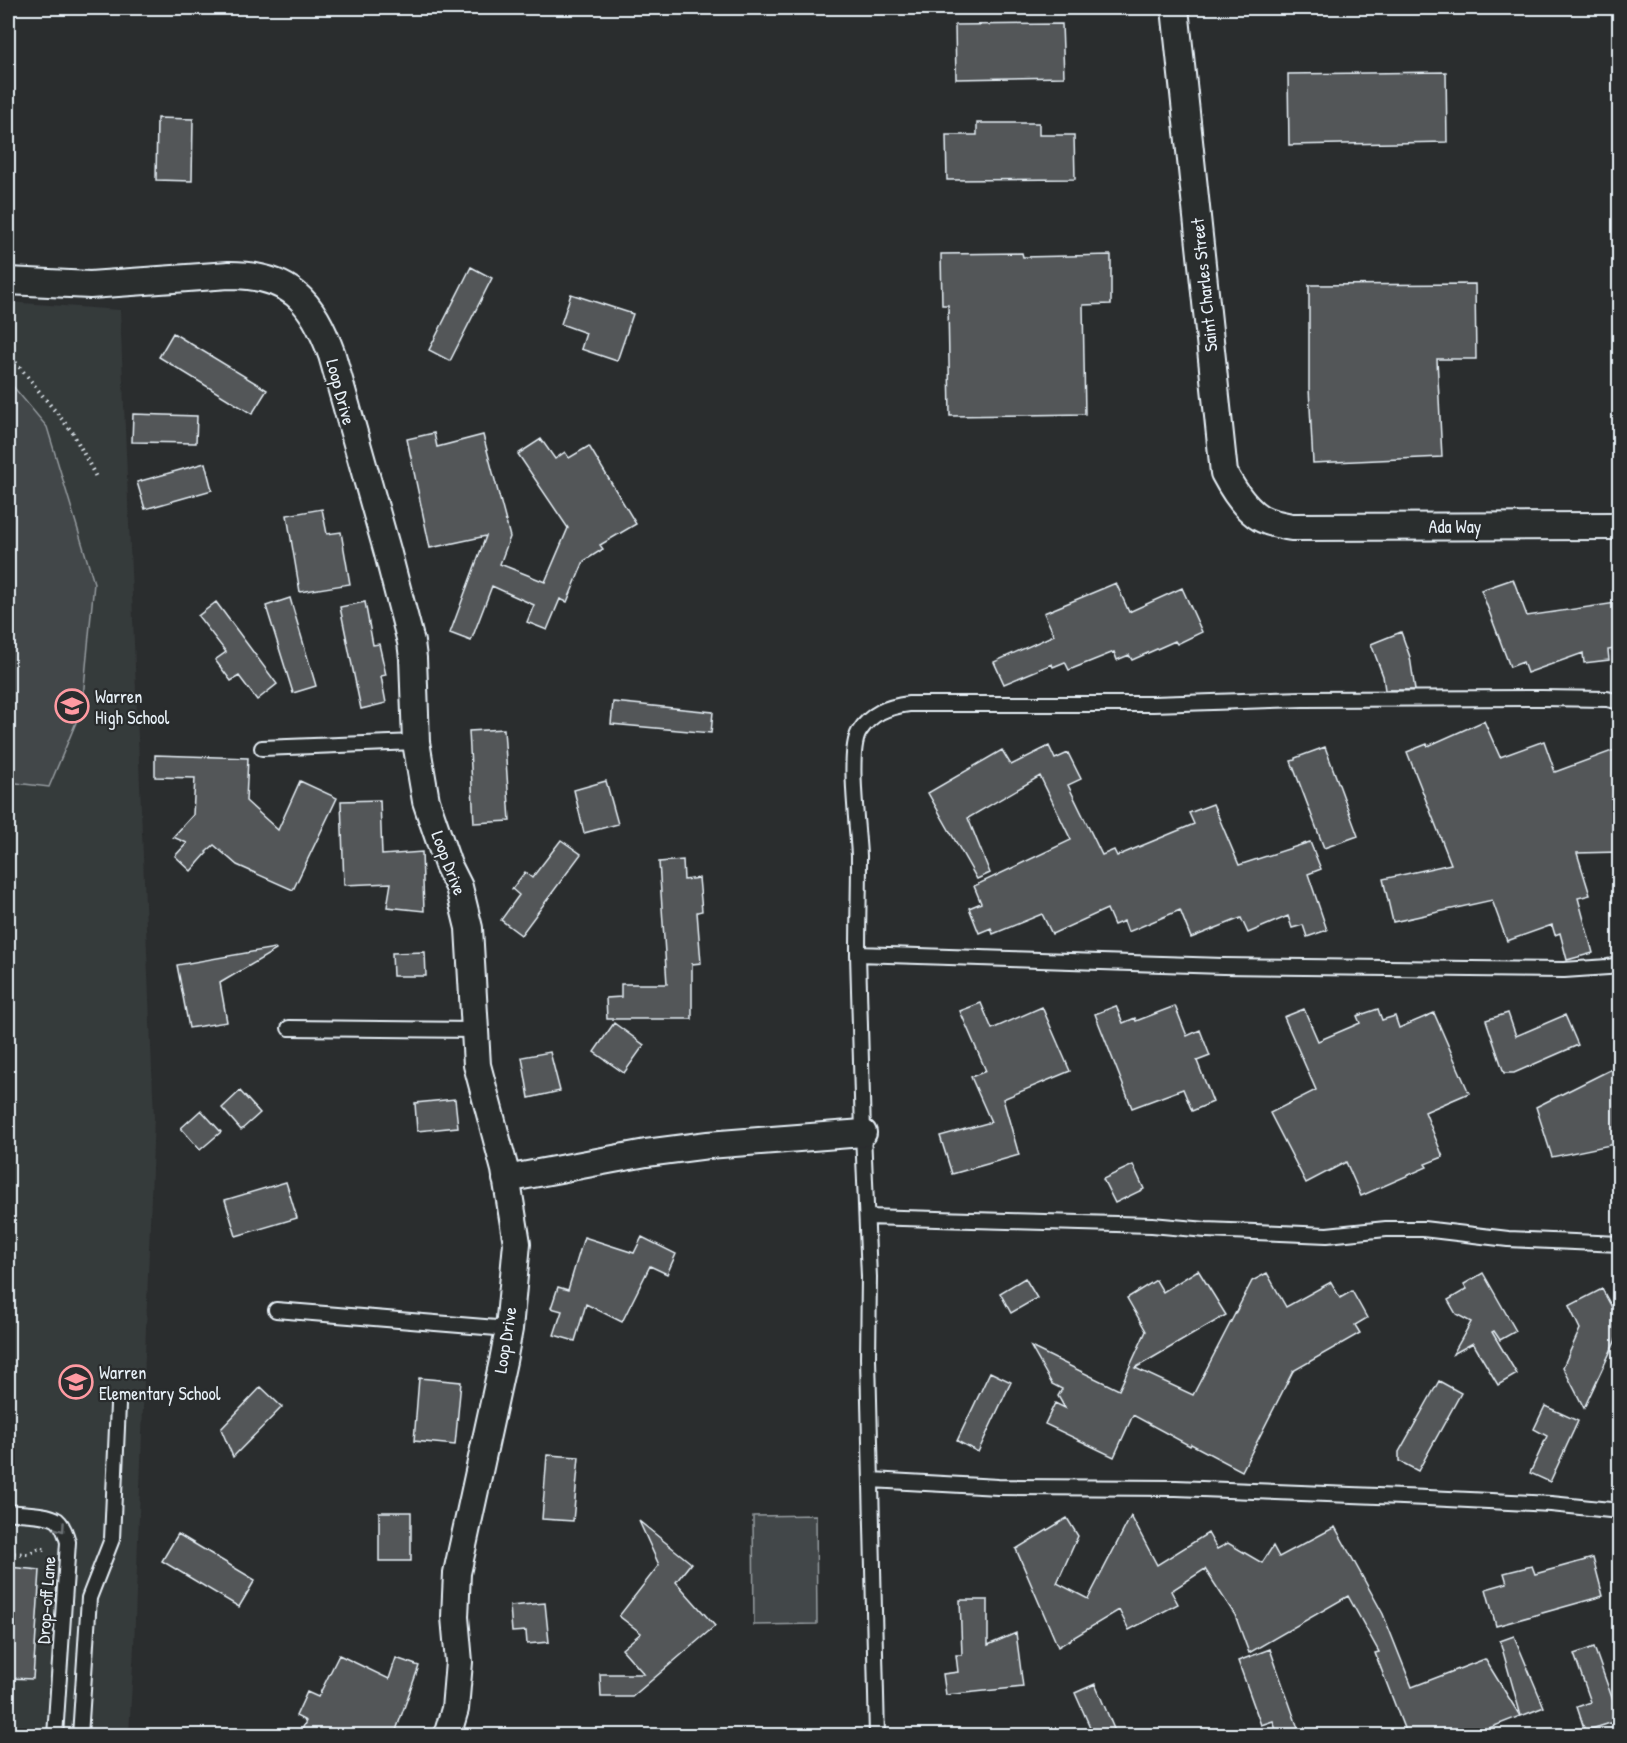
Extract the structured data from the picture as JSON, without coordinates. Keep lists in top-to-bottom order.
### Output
{
  "streets": {
    "street": ["Saint Charles Street", "Loop Drive", "Ada Way"],
    "lane": ["Drop-off Lane"]
  },
  "crossings": [
    ["Saint Charles Street", "Ada Way"]
  ],
  "places": {
    "school or university": ["Warren High School", "Warren Elementary School"]
  }
}
